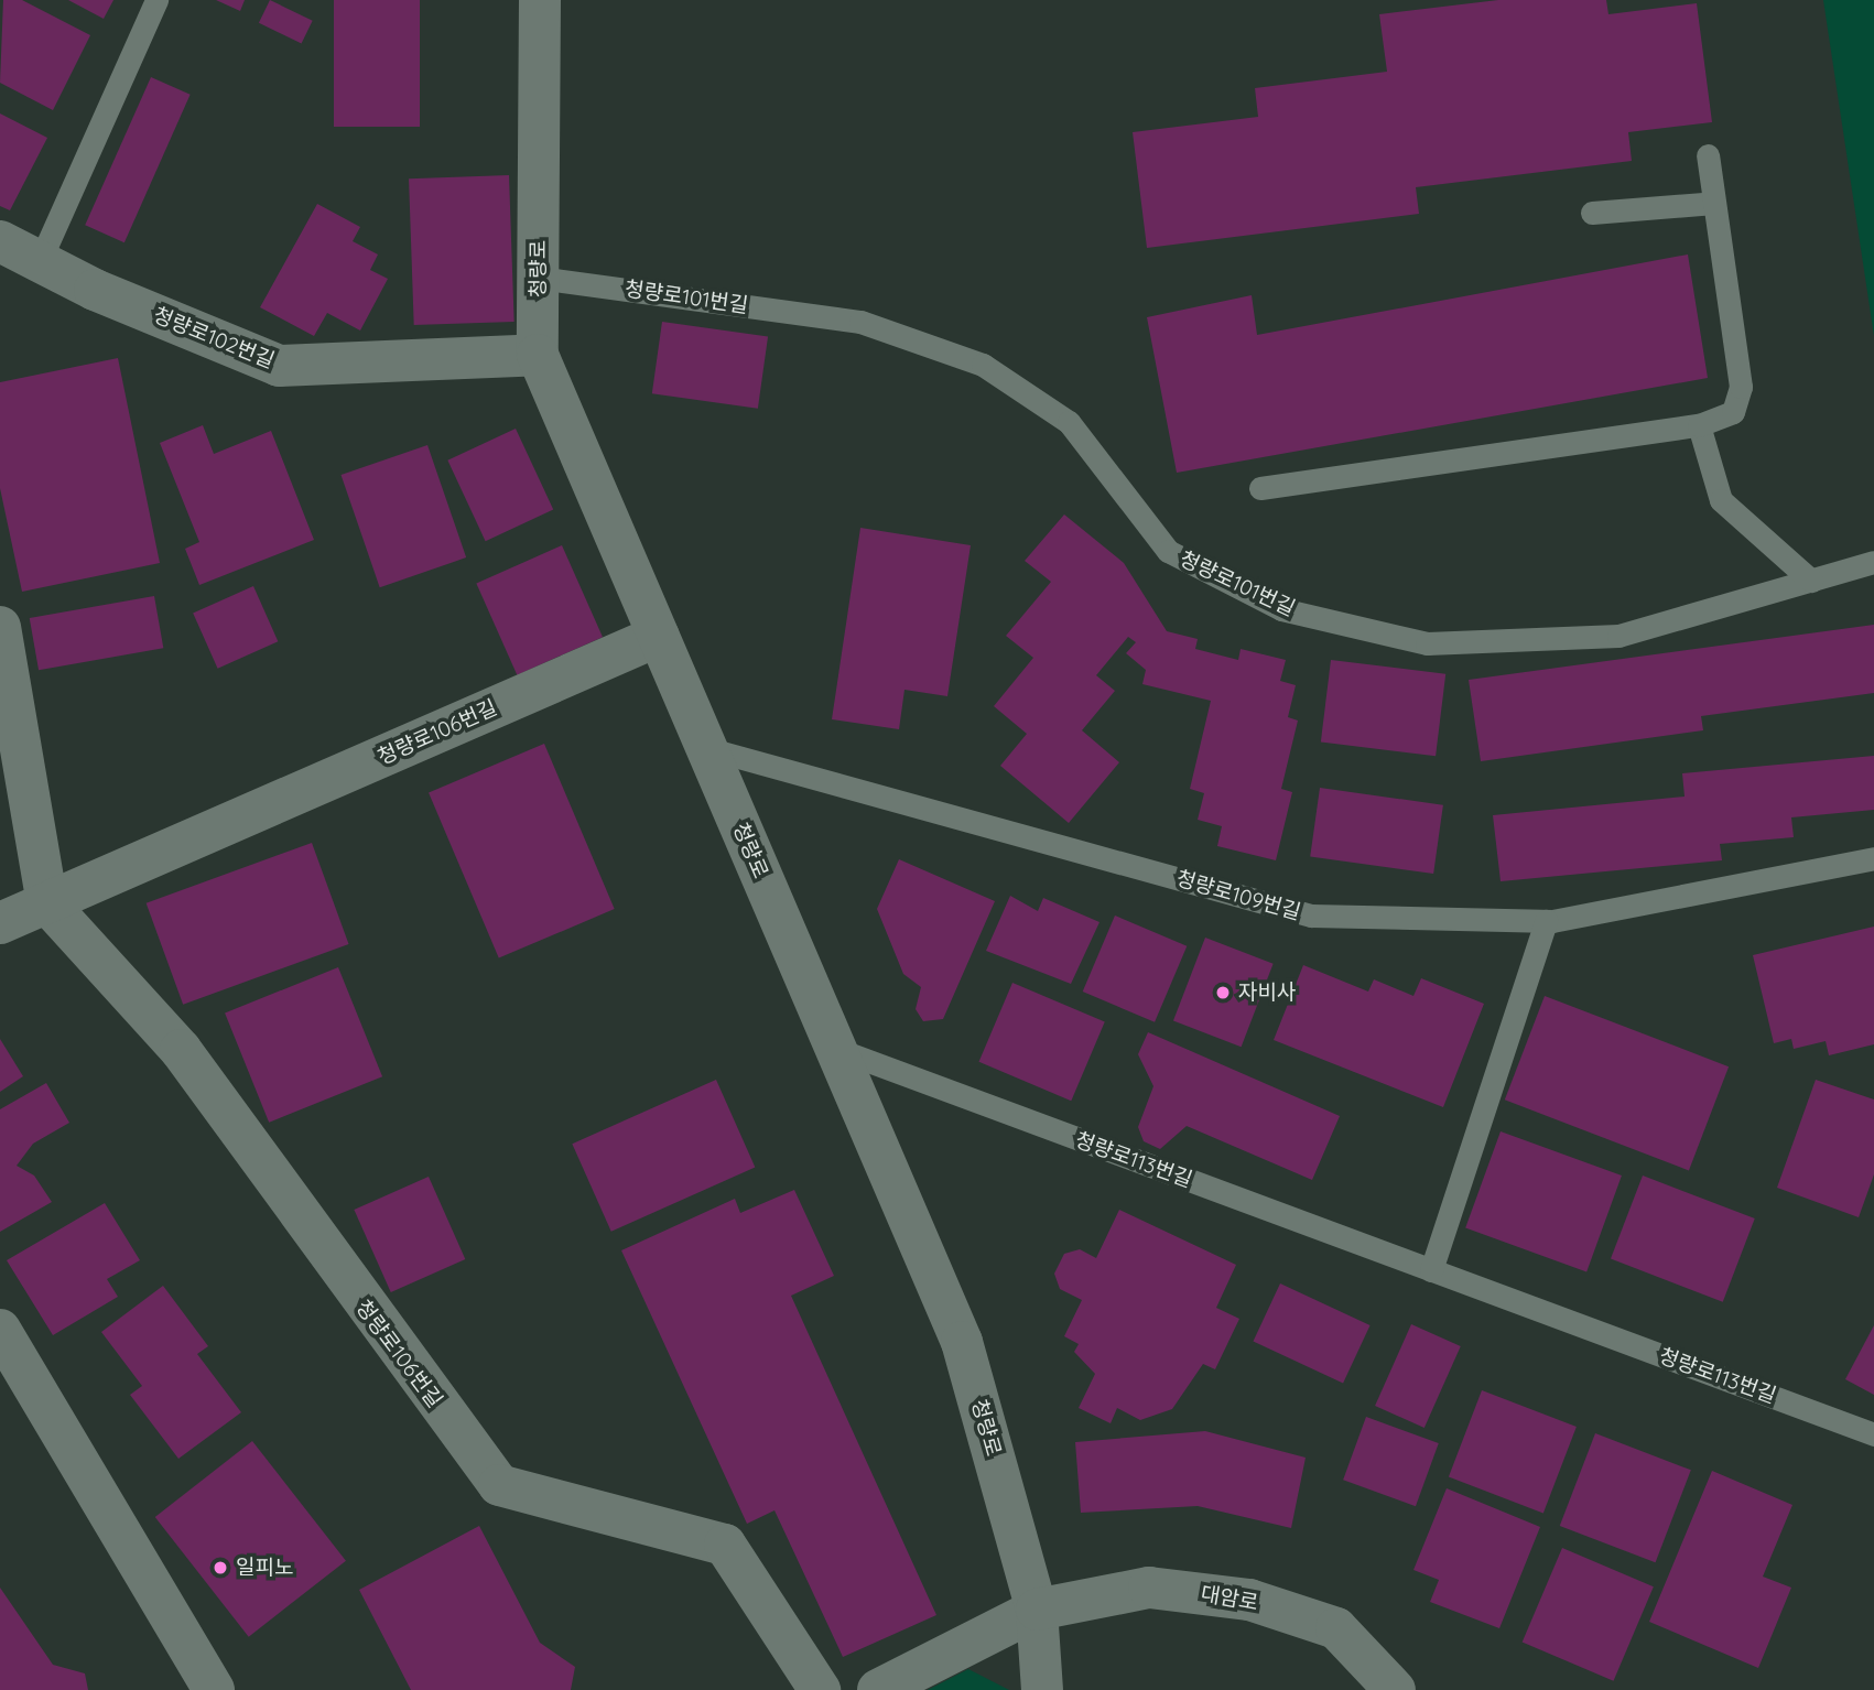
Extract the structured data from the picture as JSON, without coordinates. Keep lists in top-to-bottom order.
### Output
{
  "streets": {
    "street": [
      "청량로",
      "청량로102번길",
      "청량로106번길",
      "대암로"
    ],
    "lane": ["청량로101번길", "청량로109번길", "청량로113번길"]
  },
  "crossings": [
    ["청량로", "청량로101번길"],
    ["청량로", "청량로102번길"],
    ["청량로", "청량로106번길"],
    ["청량로", "청량로109번길"],
    ["청량로", "청량로113번길"],
    ["청량로", "대암로"]
  ],
  "places": ["자비사", "일피노"]
}
